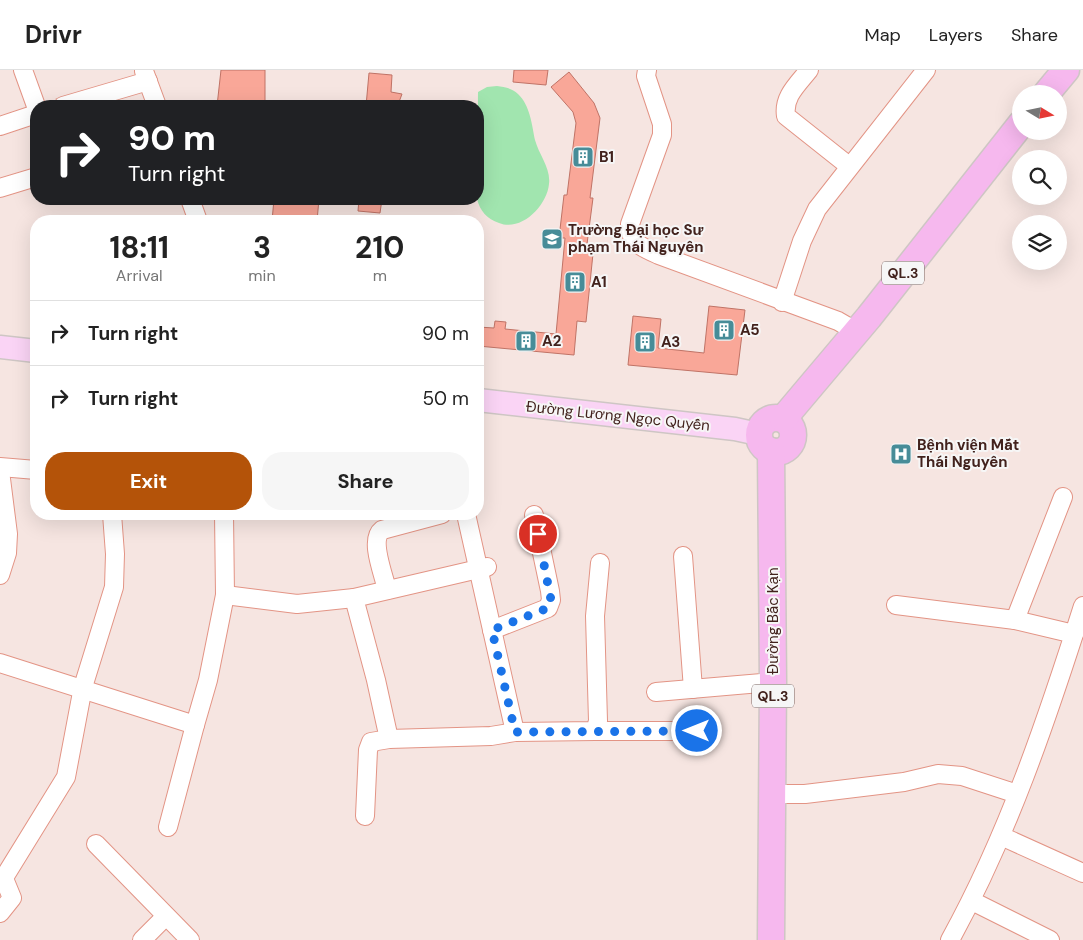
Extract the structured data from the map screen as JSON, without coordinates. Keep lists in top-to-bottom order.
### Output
{
  "streets": {
    "highway": ["QL.3", "Đường Bắc Kạn"],
    "main road": ["Đường Lương Ngọc Quyến"]
  },
  "crossings": [
    ["QL.3", "Đường Lương Ngọc Quyến"],
    ["QL.3", "Đường Bắc Kạn"],
    ["Đường Lương Ngọc Quyến", "Đường Bắc Kạn"]
  ],
  "places": {
    "building": [
      "B1",
      "A1",
      "A5",
      "A2",
      "A3"
    ],
    "school or university": ["Trường Đại học Sư phạm Thái Nguyên"],
    "hospital": ["Bệnh viện Mắt Thái Nguyên"]
  },
  "north": "right",
  "page": {
    "header": "Drivr",
    "nav": ["Map", "Layers", "Share"],
    "turn": ["90 m", "Turn right"],
    "eta": [
      "18:11",
      "Arrival",
      "3",
      "min",
      "210",
      "m"
    ],
    "list": [
      {
        "name": "Turn right",
        "value": "90 m"
      },
      {
        "name": "Turn right",
        "value": "50 m"
      }
    ],
    "buttons": ["Exit", "Share"]
  }
}
